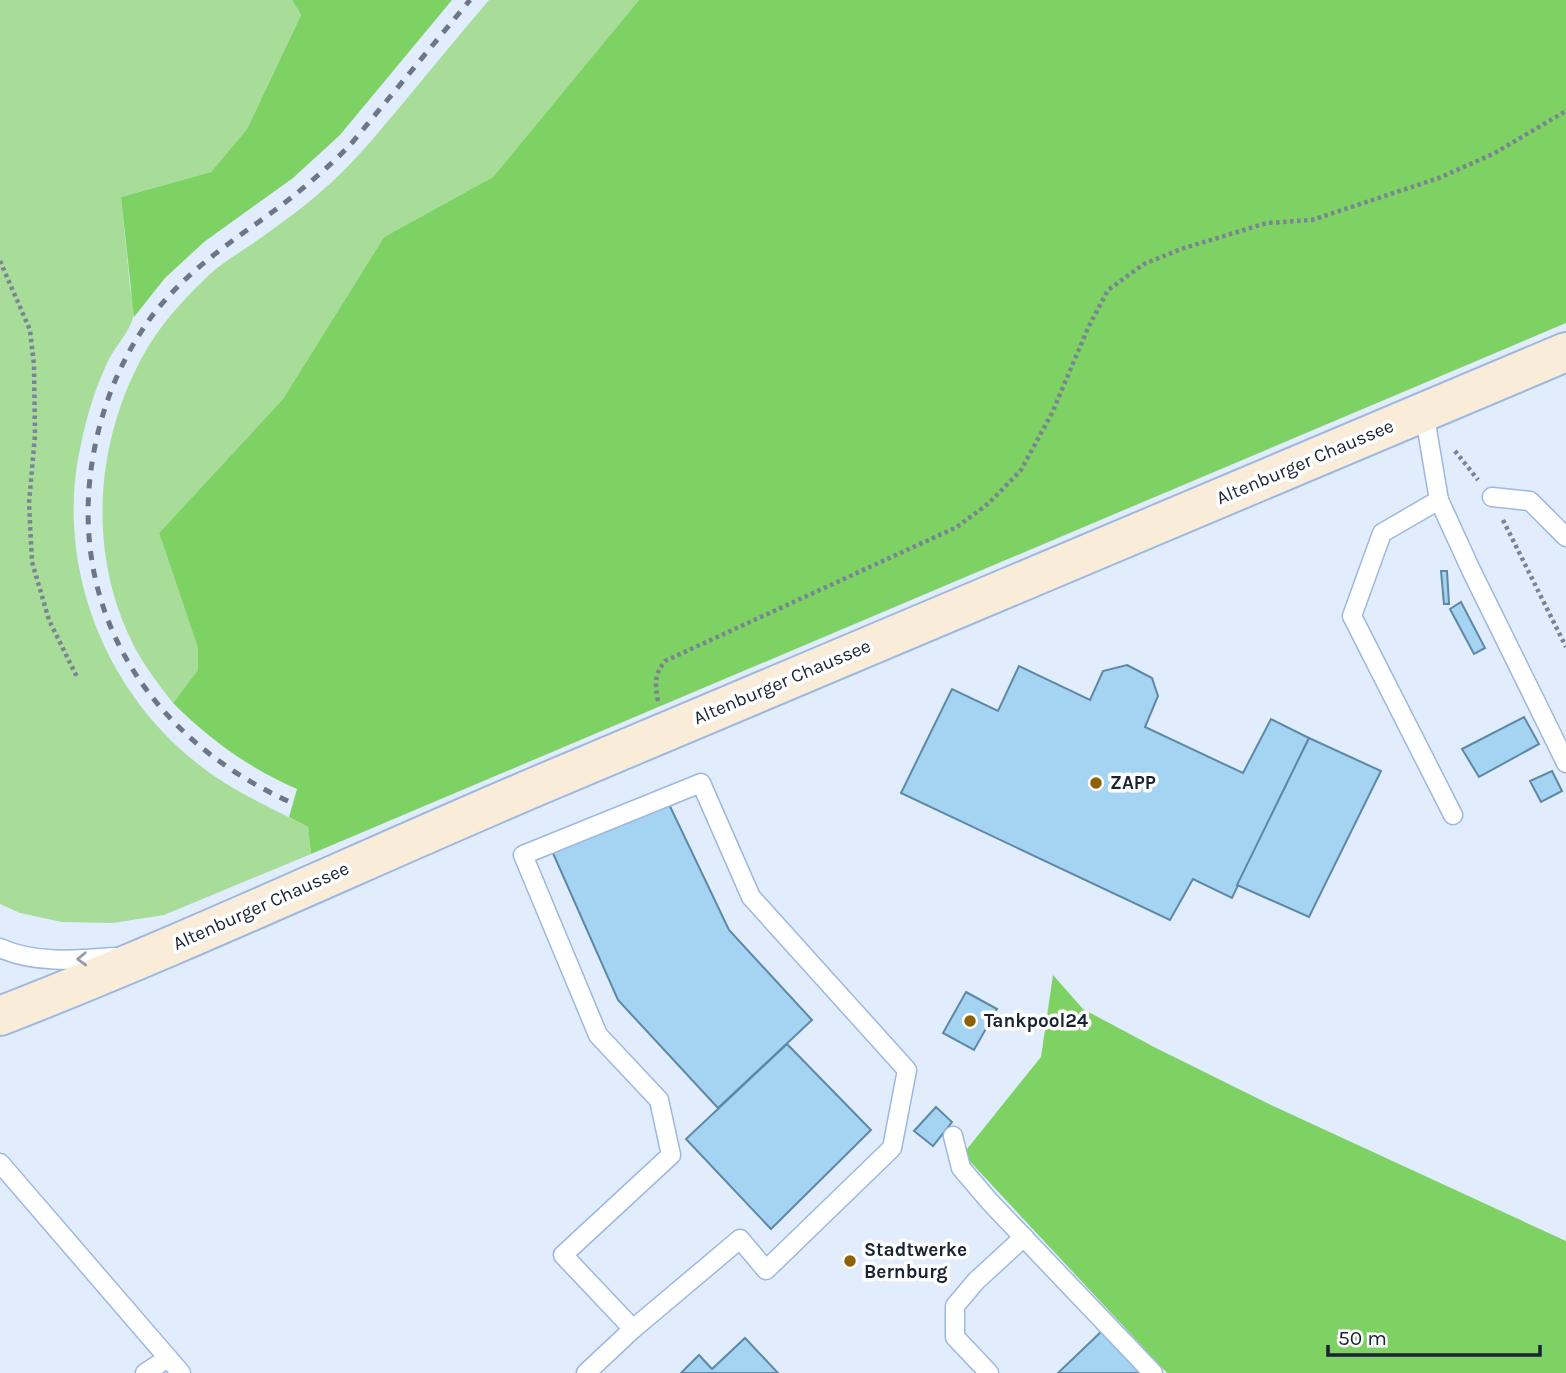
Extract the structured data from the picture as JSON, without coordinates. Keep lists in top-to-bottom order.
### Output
{
  "streets": {
    "main road": ["Altenburger Chaussee"]
  },
  "places": ["ZAPP", "Tankpool24", "Stadtwerke Bernburg"],
  "scale_bar": "50 m"
}
